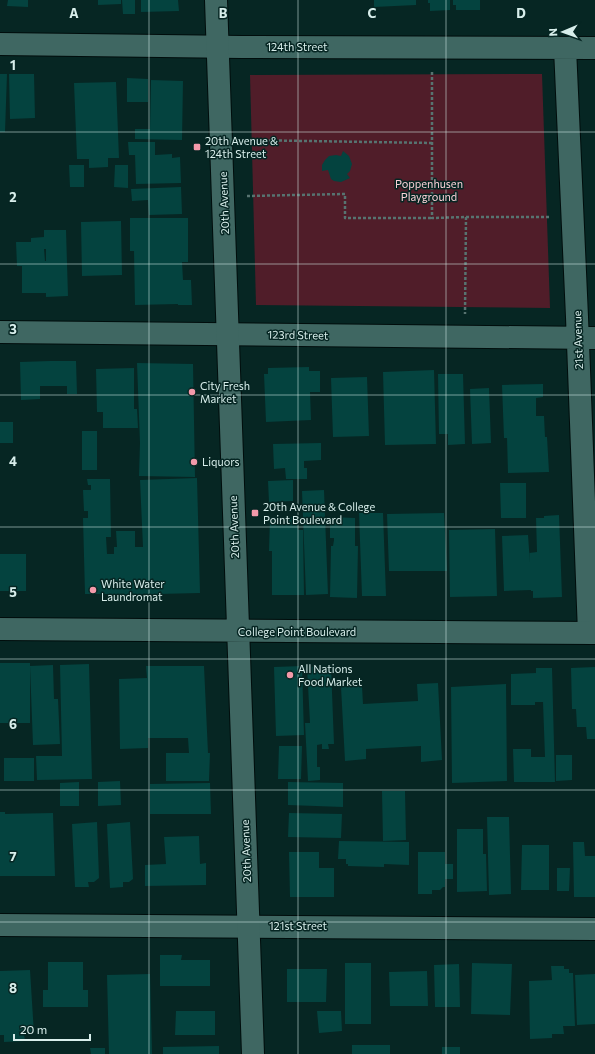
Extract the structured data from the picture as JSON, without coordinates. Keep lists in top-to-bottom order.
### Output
{
  "streets": {
    "street": [
      "124th Street",
      "20th Avenue",
      "123rd Street",
      "21st Avenue",
      "College Point Boulevard",
      "121st Street"
    ]
  },
  "crossings": [
    ["124th Street", "20th Avenue"],
    ["124th Street", "21st Avenue"],
    ["20th Avenue", "123rd Street"],
    ["20th Avenue", "College Point Boulevard"],
    ["20th Avenue", "121st Street"],
    ["123rd Street", "21st Avenue"],
    ["21st Avenue", "College Point Boulevard"]
  ],
  "parks": ["Poppenhusen Playground"],
  "places": {
    "transit": ["20th Avenue & 124th Street", "20th Avenue & College Point Boulevard"],
    "other": [
      "City Fresh Market",
      "Liquors",
      "White Water Laundromat",
      "All Nations Food Market"
    ]
  },
  "scale_bar": "20 m",
  "north": "left",
  "grid": {
    "columns": [
      "A",
      "B",
      "C",
      "D"
    ],
    "rows": [
      "1",
      "2",
      "3",
      "4",
      "5",
      "6",
      "7",
      "8"
    ]
  }
}
